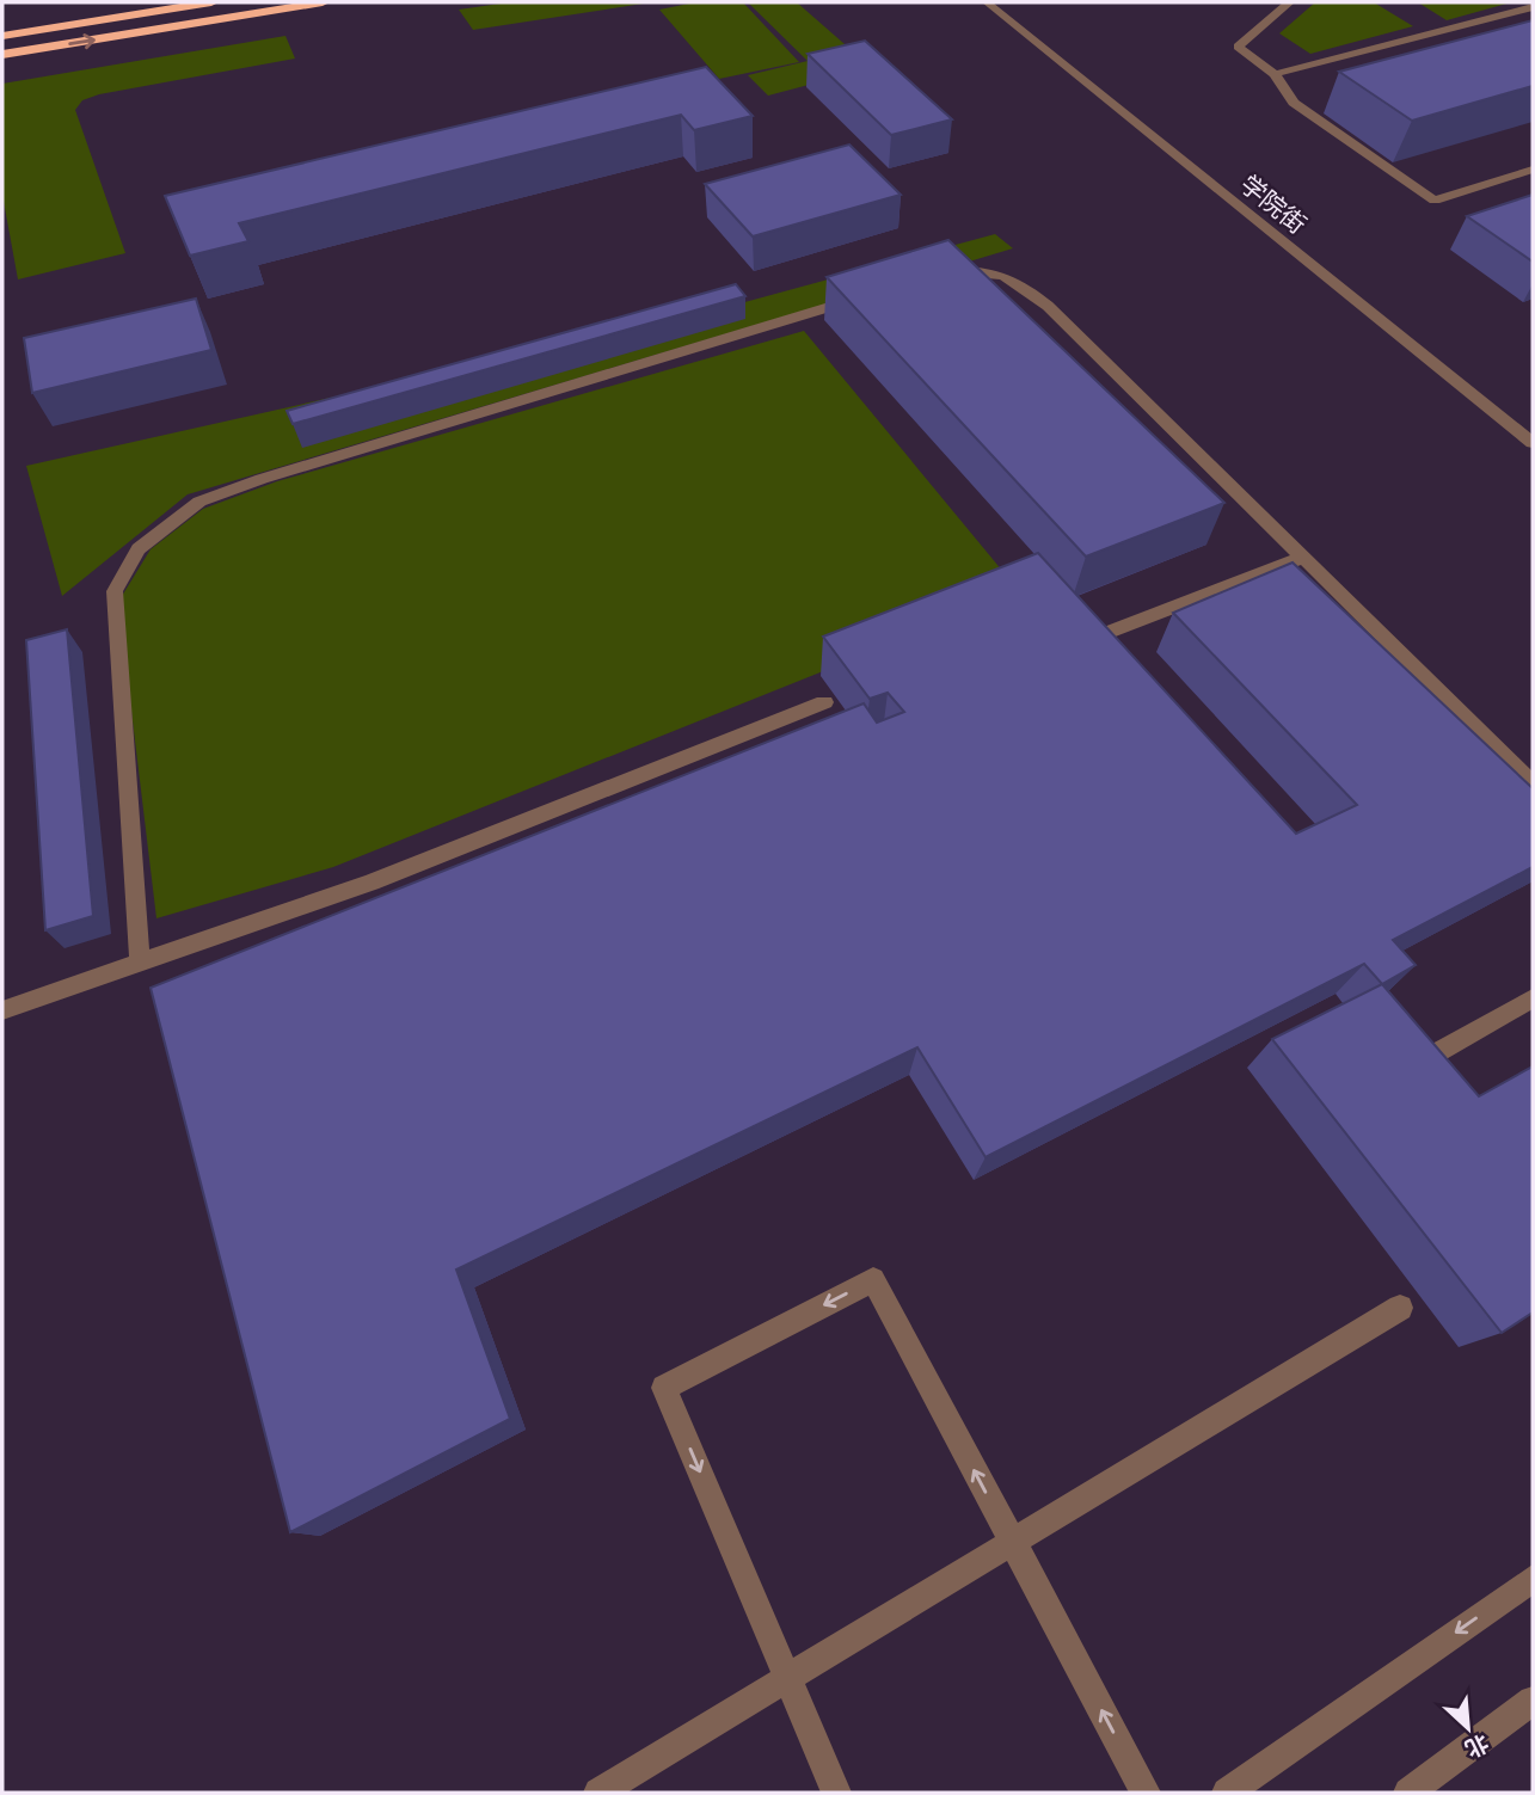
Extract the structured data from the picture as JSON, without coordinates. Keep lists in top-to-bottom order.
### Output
{
  "streets": {
    "street": ["学院街"]
  },
  "north": "bottom right"
}
